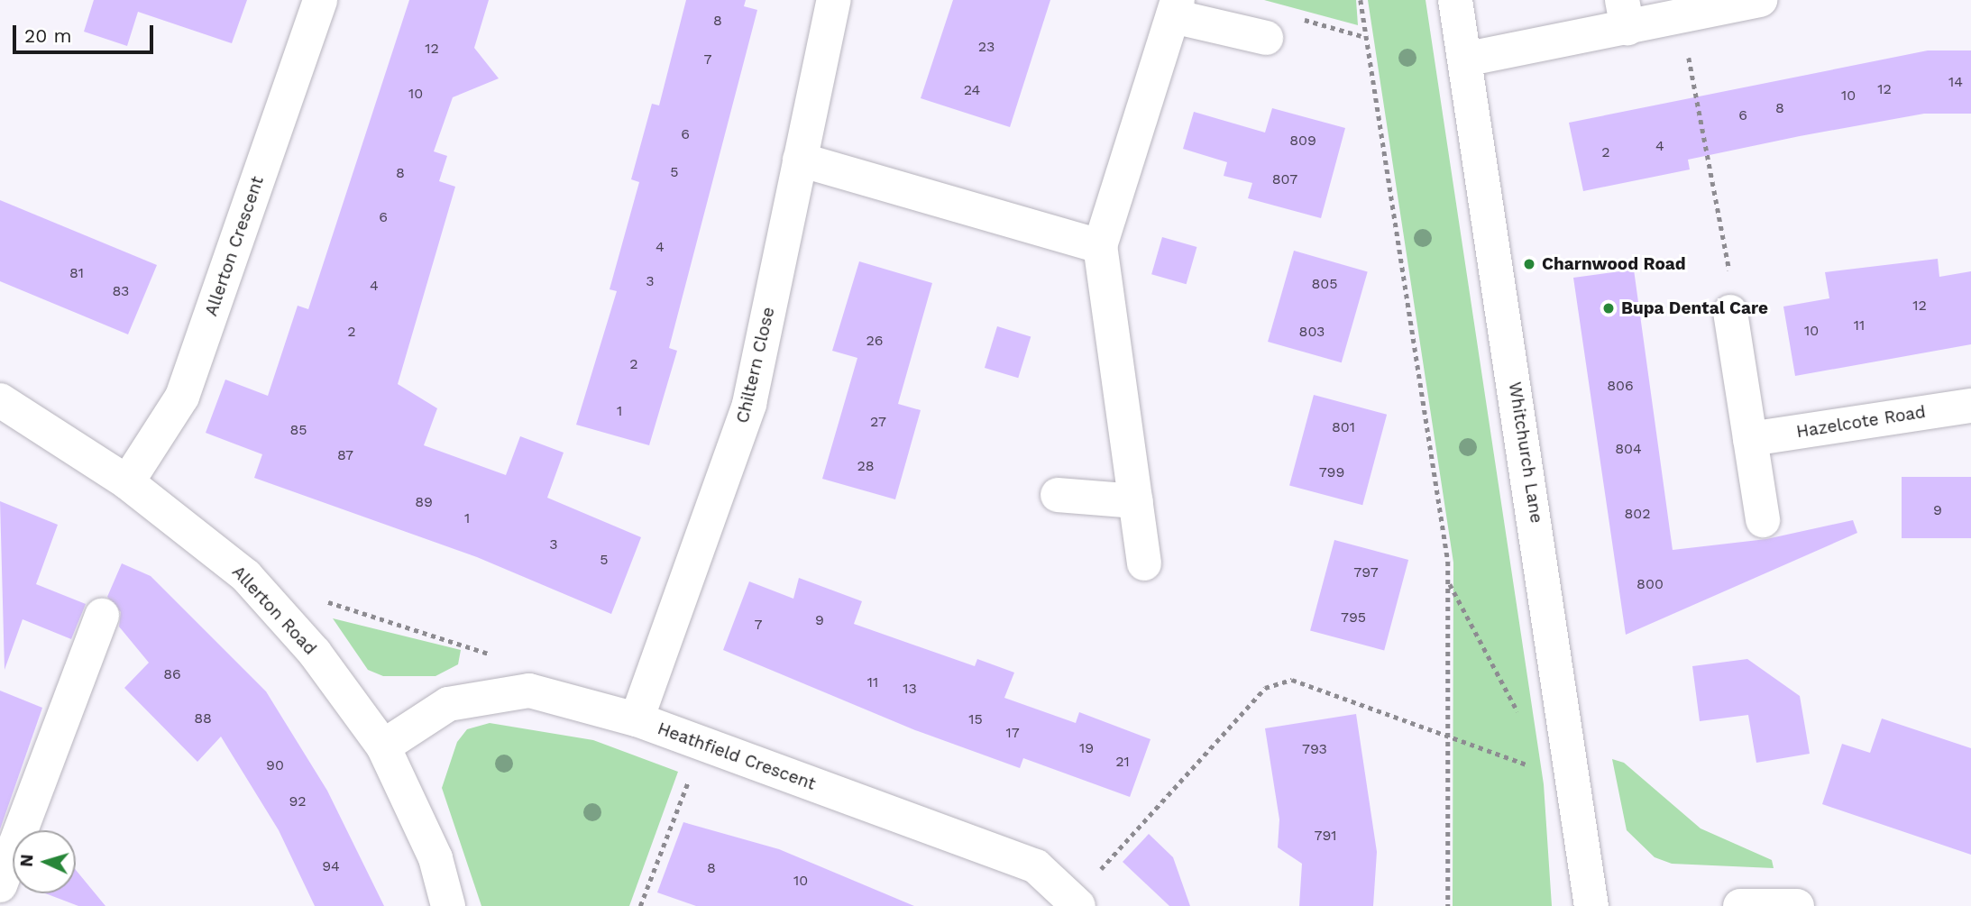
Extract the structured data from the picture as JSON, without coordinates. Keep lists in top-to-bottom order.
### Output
{
  "streets": {
    "street": [
      "Allerton Crescent",
      "Chiltern Close",
      "Hazelcote Road",
      "Whitchurch Lane",
      "Allerton Road",
      "Heathfield Crescent"
    ]
  },
  "crossings": [
    ["Allerton Crescent", "Allerton Road"],
    ["Chiltern Close", "Heathfield Crescent"],
    ["Allerton Road", "Heathfield Crescent"]
  ],
  "places": ["Charnwood Road", "Bupa Dental Care"],
  "house_numbers": [
    "8",
    "23",
    "12",
    "7",
    "14",
    "12",
    "24",
    "10",
    "10",
    "8",
    "6",
    "6",
    "809",
    "4",
    "2",
    "5",
    "8",
    "807",
    "6",
    "4",
    "81",
    "3",
    "805",
    "4",
    "83",
    "12",
    "11",
    "10",
    "2",
    "803",
    "26",
    "2",
    "806",
    "1",
    "27",
    "801",
    "85",
    "804",
    "87",
    "28",
    "799",
    "89",
    "9",
    "802",
    "1",
    "3",
    "5",
    "797",
    "800",
    "795",
    "9",
    "7",
    "86",
    "11",
    "13",
    "88",
    "15",
    "17",
    "19",
    "793",
    "21",
    "90",
    "92",
    "791",
    "94",
    "8",
    "10"
  ],
  "scale_bar": "20 m",
  "north": "left"
}
